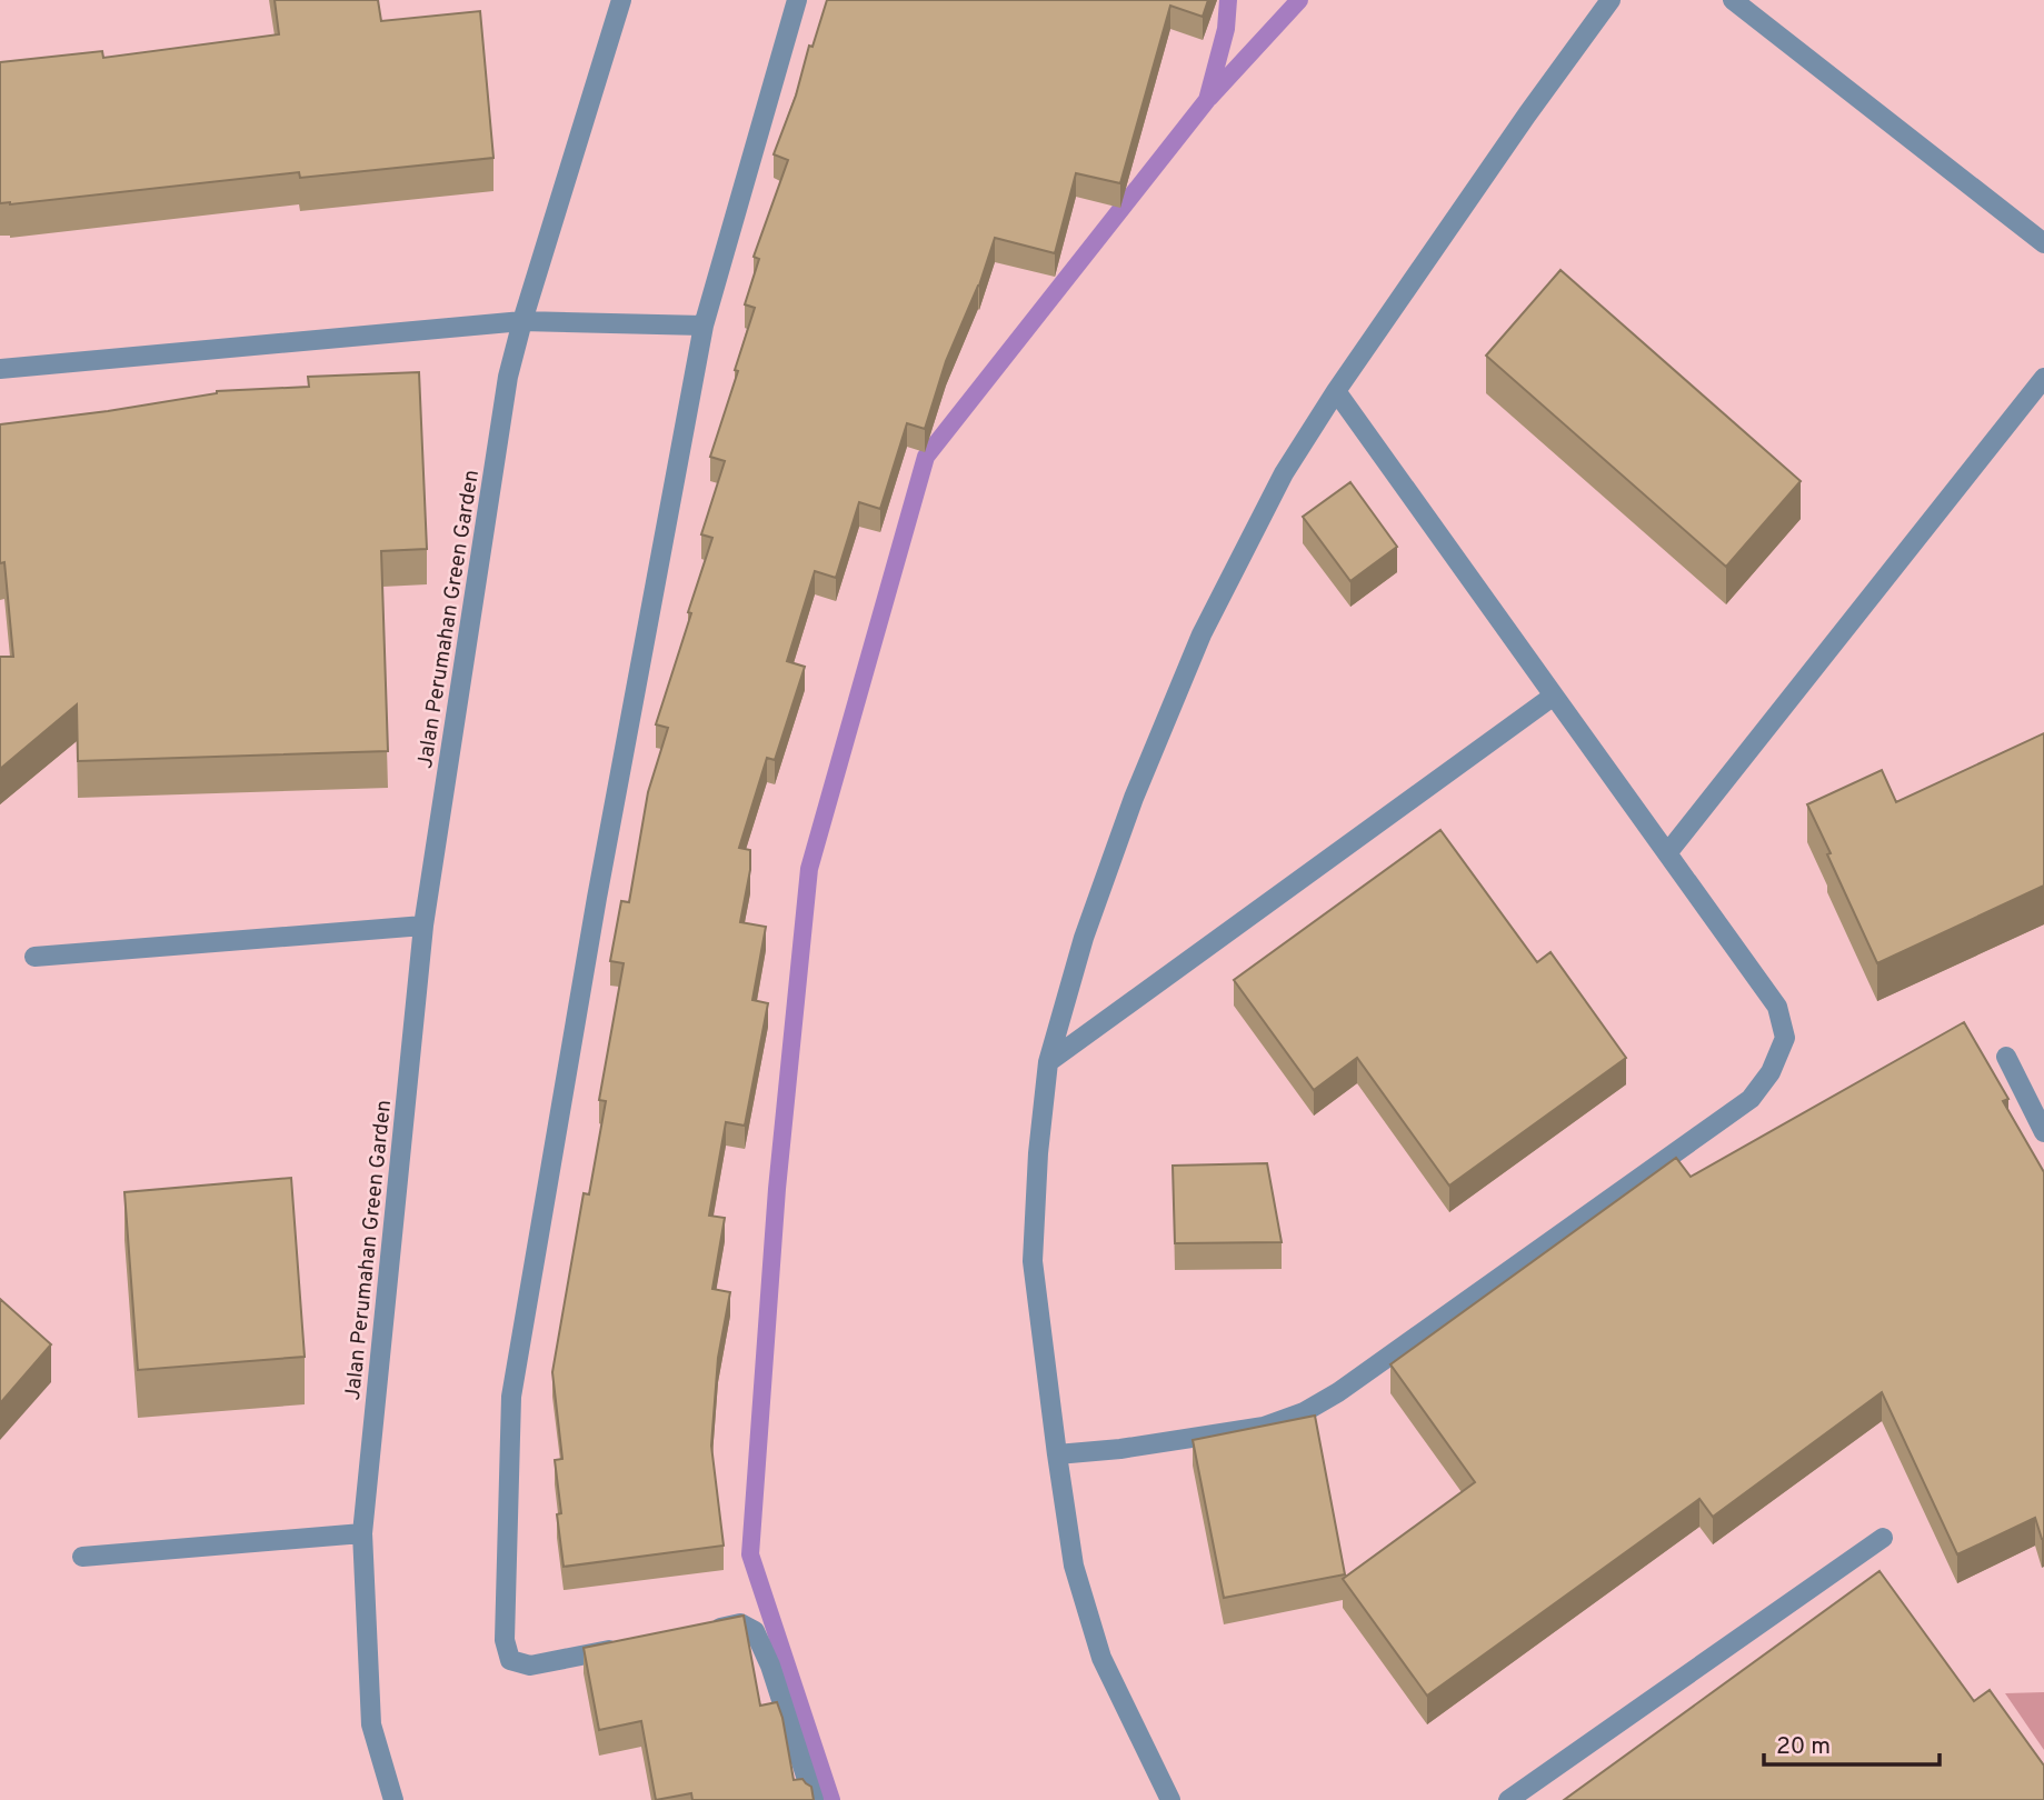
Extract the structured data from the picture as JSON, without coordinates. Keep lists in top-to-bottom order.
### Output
{
  "streets": {
    "street": ["Jalan Perumahan Green Garden"]
  },
  "scale_bar": "20 m"
}
